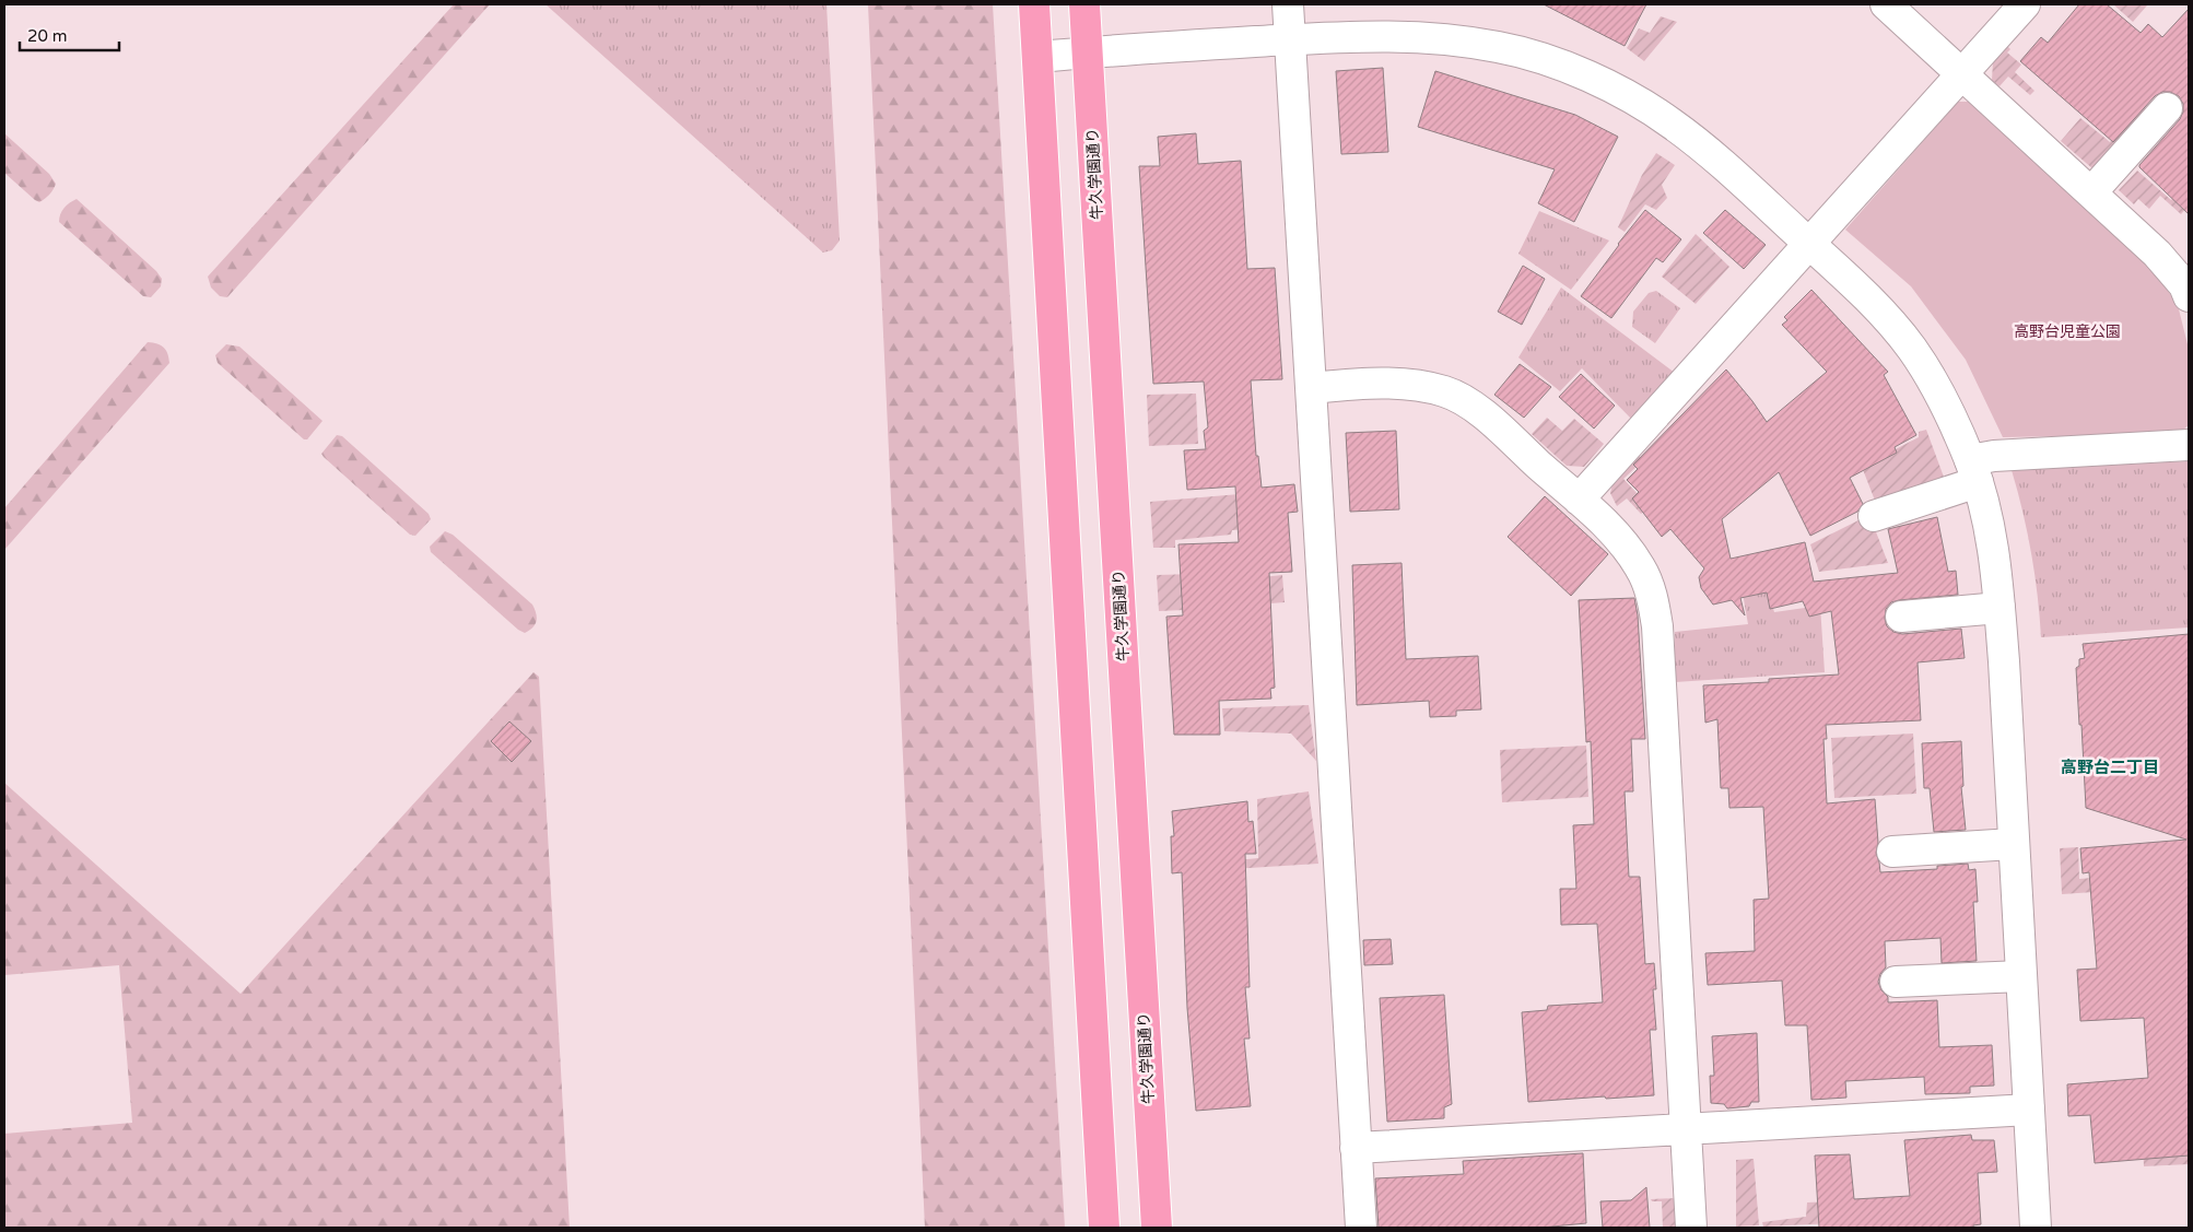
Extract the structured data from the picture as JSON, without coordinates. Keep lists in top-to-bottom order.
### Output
{
  "streets": {
    "highway": ["牛久学園通り"]
  },
  "districts": ["高野台二丁目"],
  "parks": ["高野台児童公園"],
  "scale_bar": "20 m"
}
